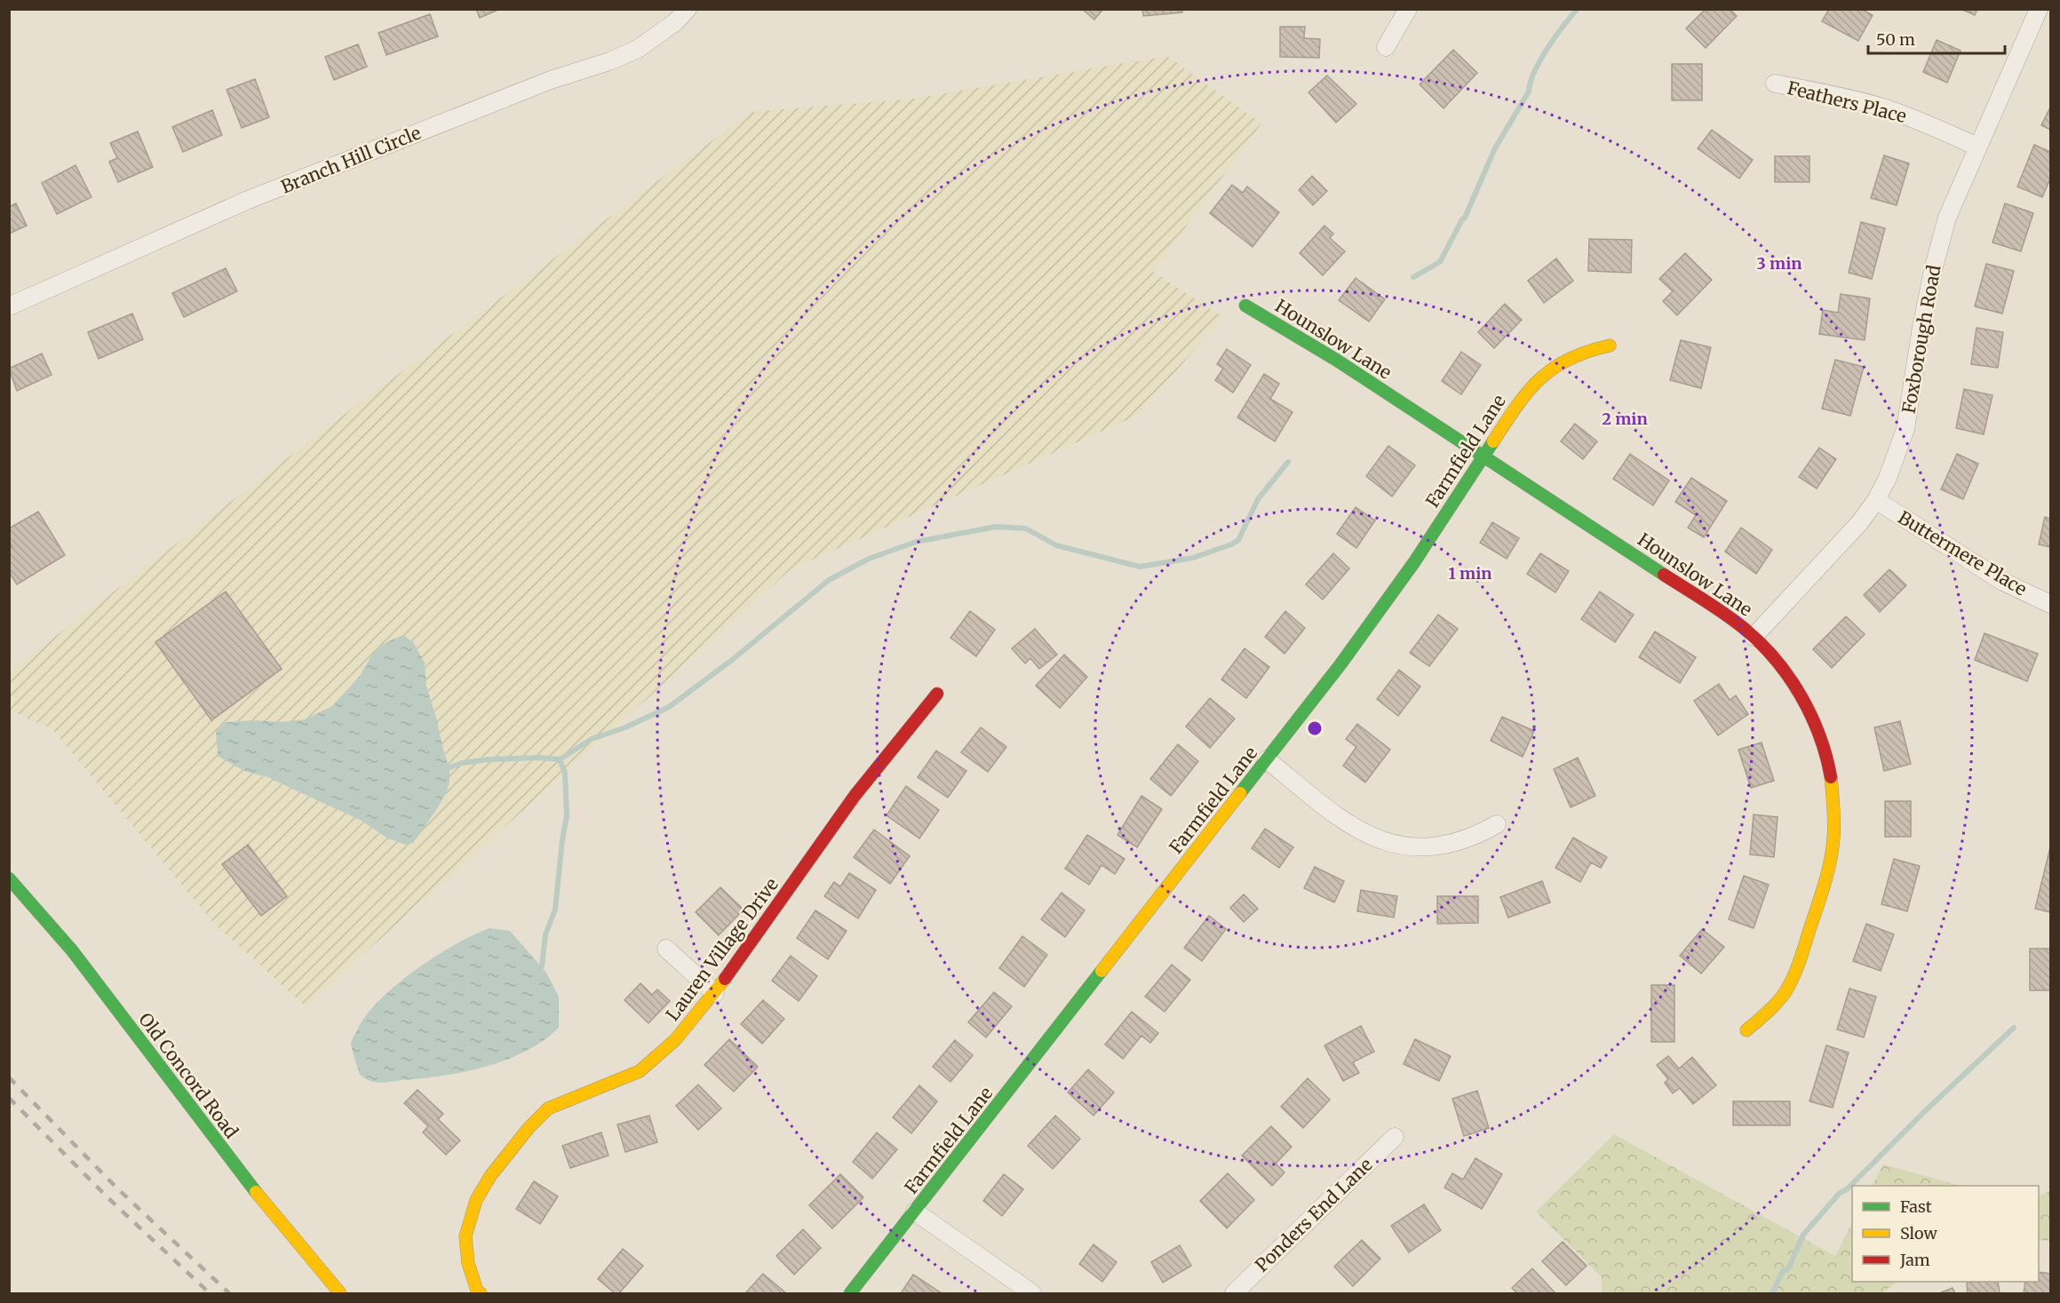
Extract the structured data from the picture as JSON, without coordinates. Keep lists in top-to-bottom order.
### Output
{
  "streets": {
    "street": [
      "Feathers Place",
      "Branch Hill Circle",
      "Hounslow Lane",
      "Foxborough Road",
      "Farmfield Lane",
      "Buttermere Place",
      "Lauren Village Drive",
      "Old Concord Road",
      "Ponders End Lane"
    ]
  },
  "crossings": [
    ["Feathers Place", "Foxborough Road"],
    ["Hounslow Lane", "Foxborough Road"],
    ["Hounslow Lane", "Farmfield Lane"],
    ["Foxborough Road", "Buttermere Place"]
  ],
  "legend": ["Fast", "Slow", "Jam"],
  "scale_bar": "50 m",
  "rings": ["3 min", "2 min", "1 min"]
}
